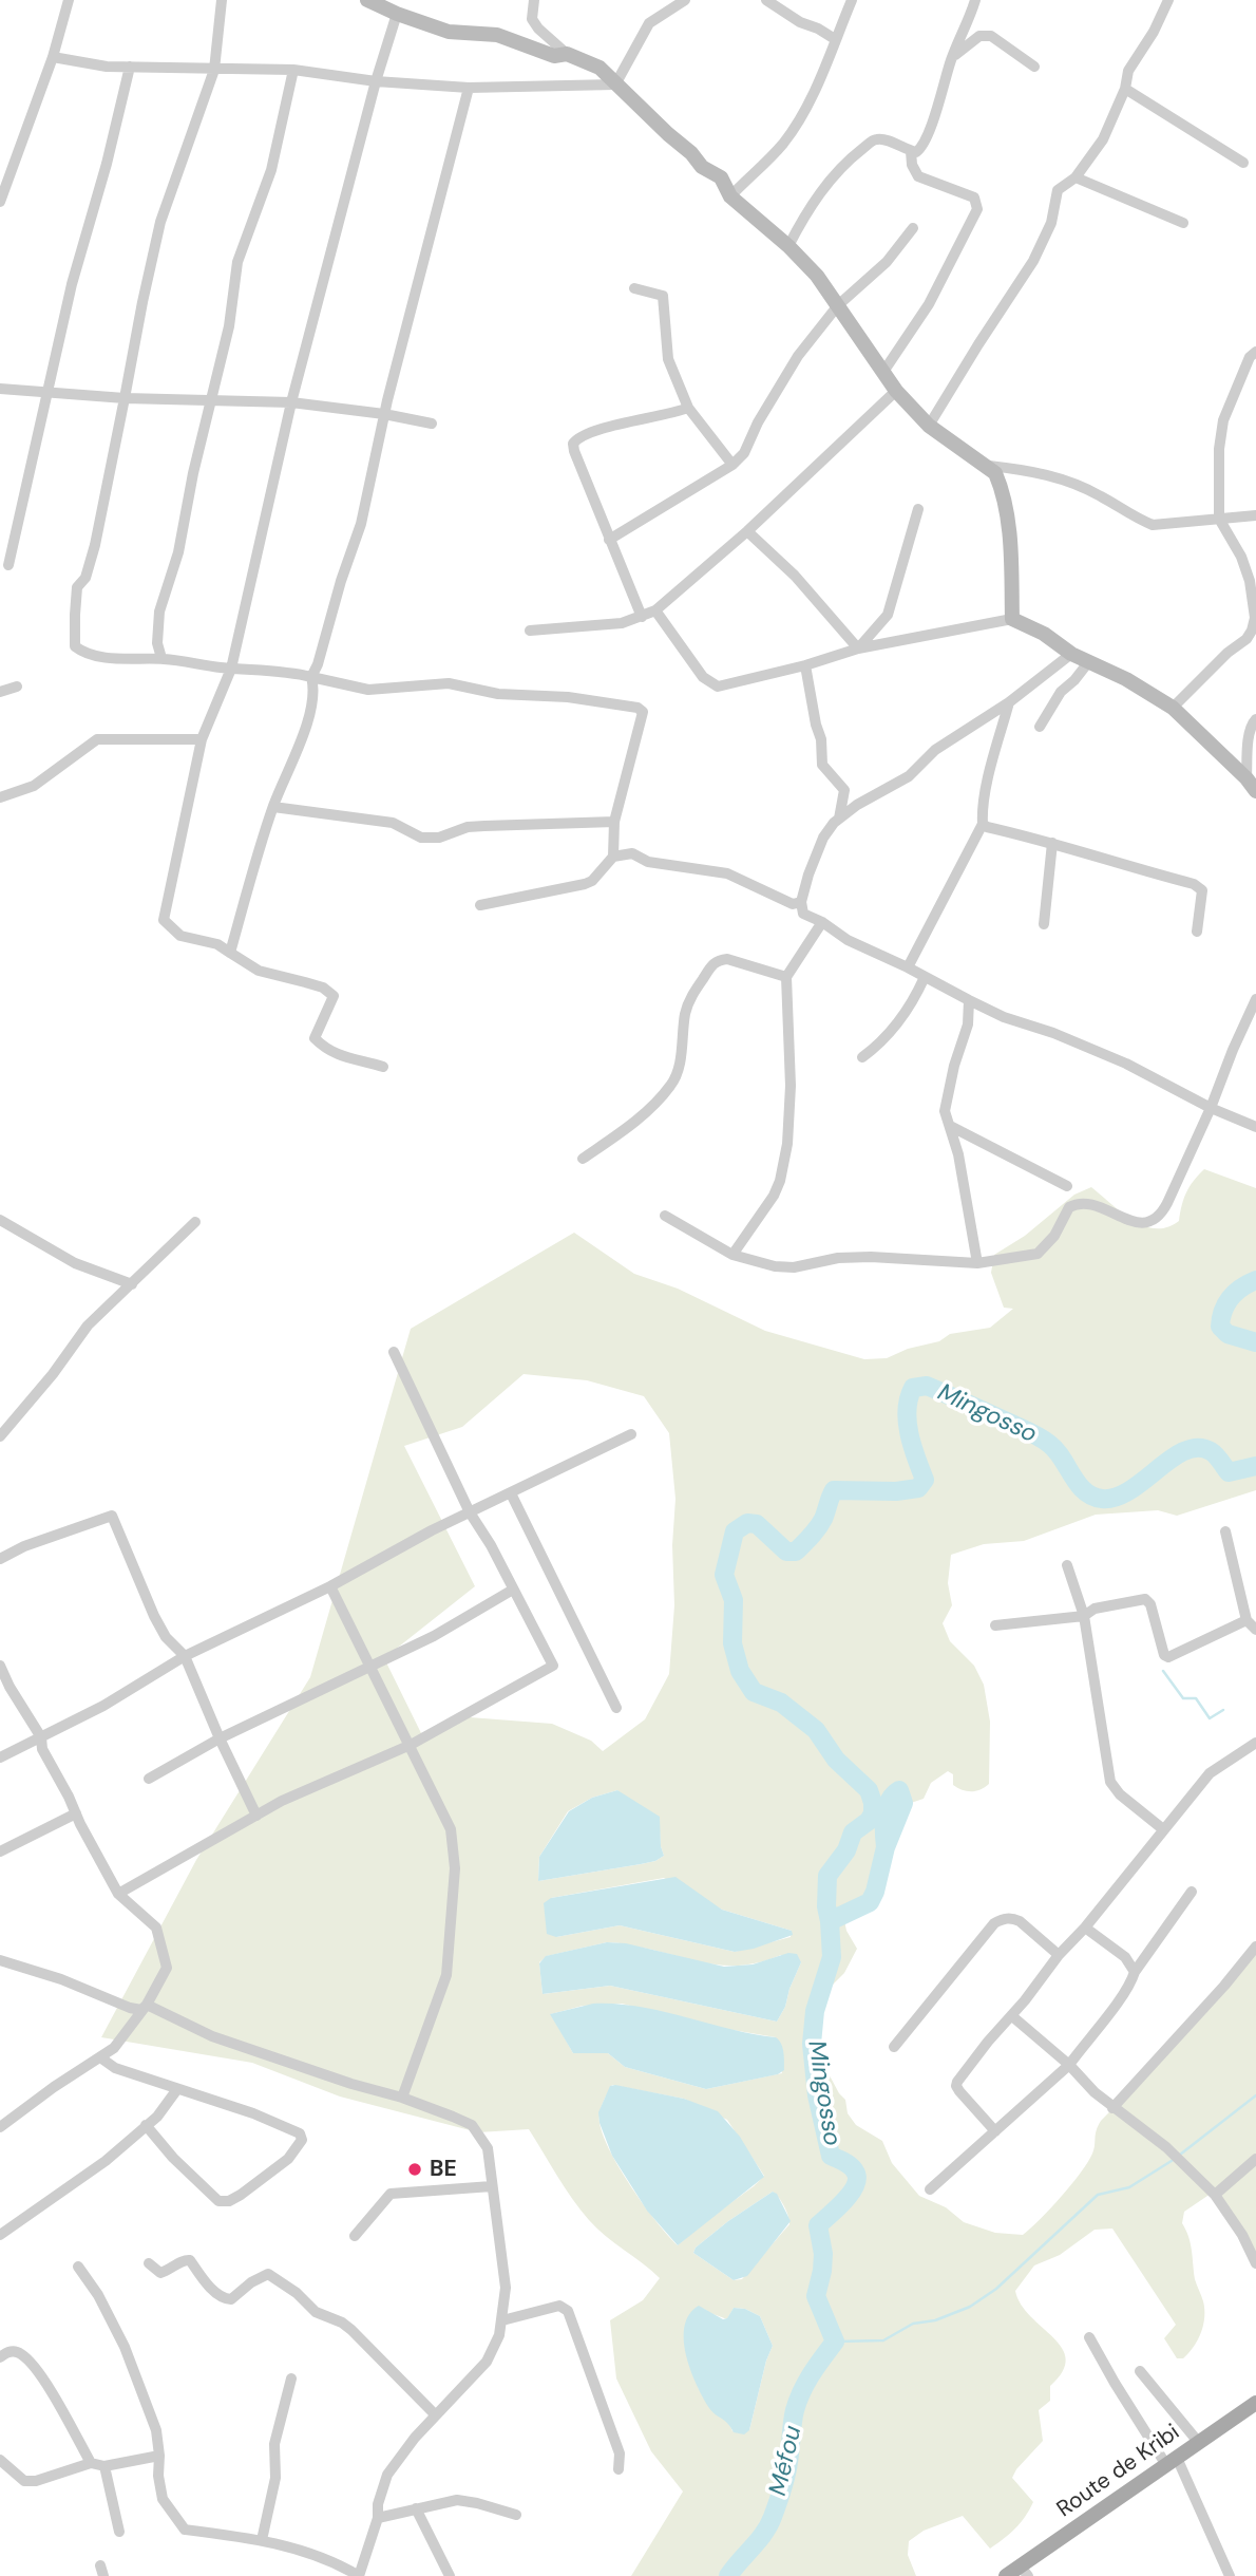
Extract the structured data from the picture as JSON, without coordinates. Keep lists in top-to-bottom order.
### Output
{
  "streets": {
    "main road": ["Route de Kribi"]
  },
  "water": ["Mingosso", "Méfou"],
  "places": ["BE"]
}
